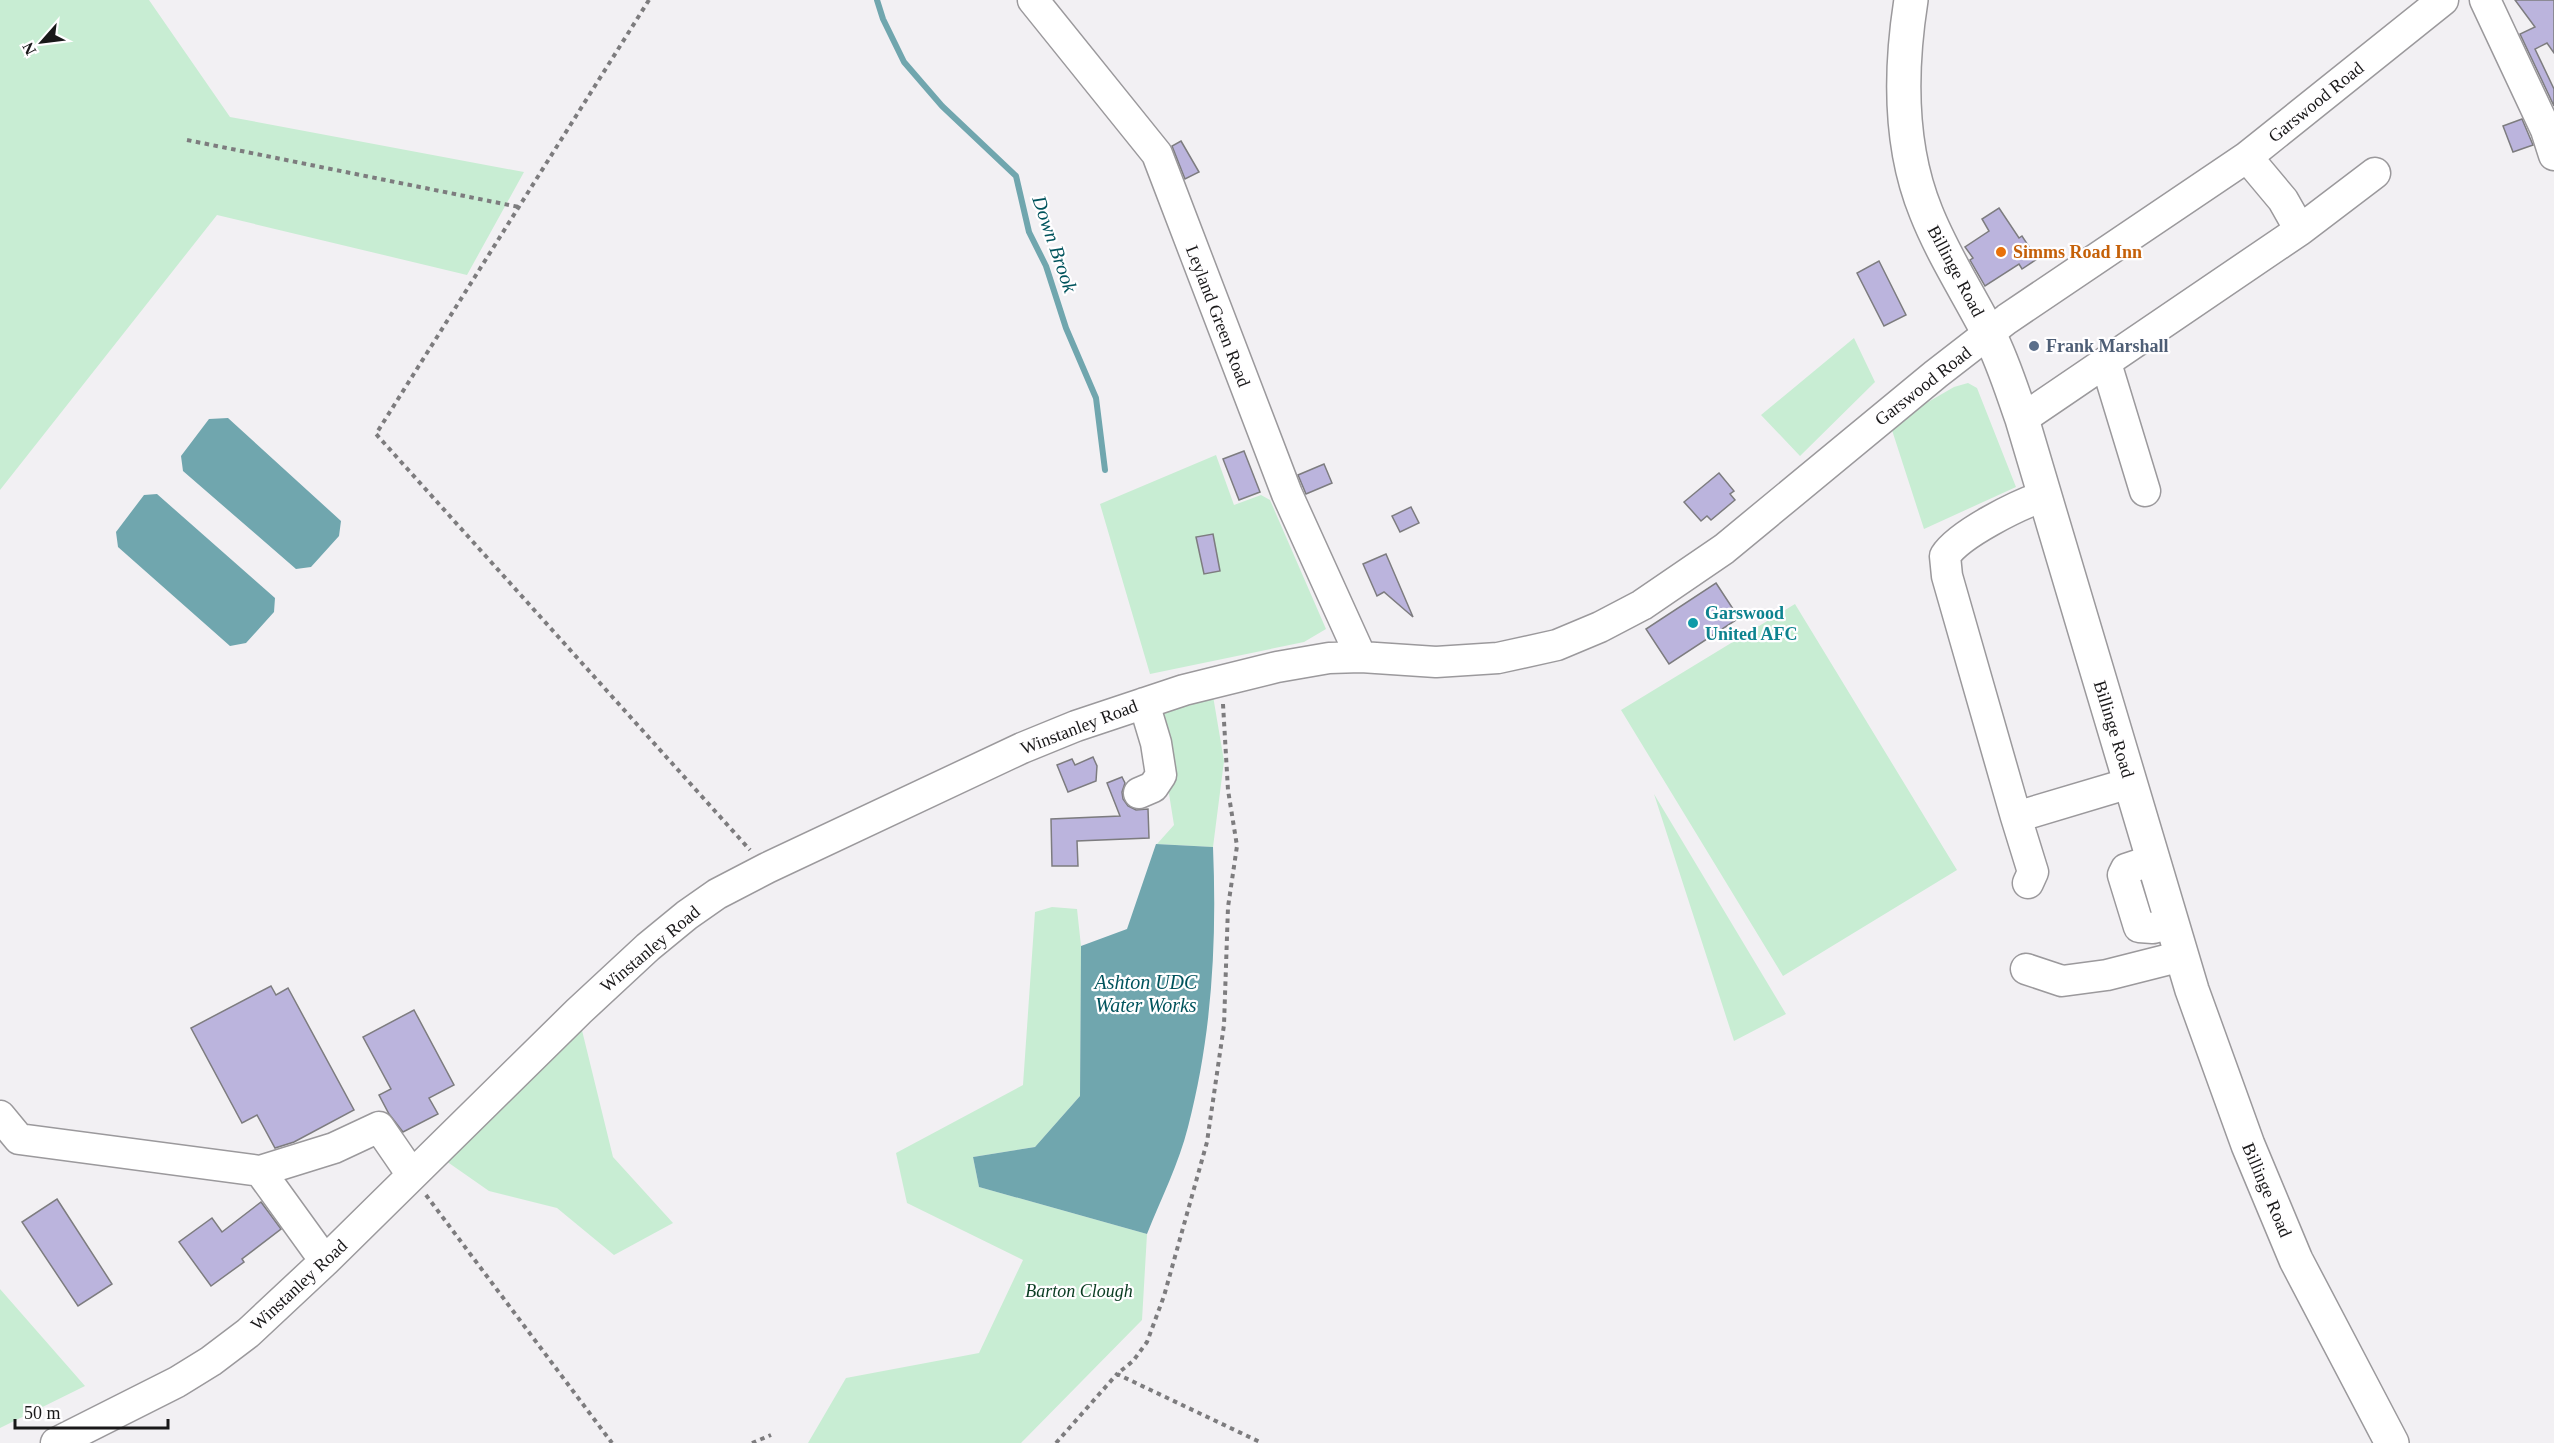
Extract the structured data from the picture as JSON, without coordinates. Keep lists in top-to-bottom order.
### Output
{
  "streets": {
    "main road": ["Billinge Road"],
    "street": ["Garswood Road", "Leyland Green Road", "Winstanley Road"]
  },
  "crossings": [
    ["Garswood Road", "Billinge Road"],
    ["Garswood Road", "Leyland Green Road"],
    ["Garswood Road", "Winstanley Road"],
    ["Leyland Green Road", "Winstanley Road"]
  ],
  "water": ["Down Brook", "Ashton UDC Water Works"],
  "parks": ["Barton Clough"],
  "places": ["Simms Road Inn", "Frank Marshall", "Garswood United AFC"],
  "scale_bar": "50 m",
  "north": "bottom left"
}
